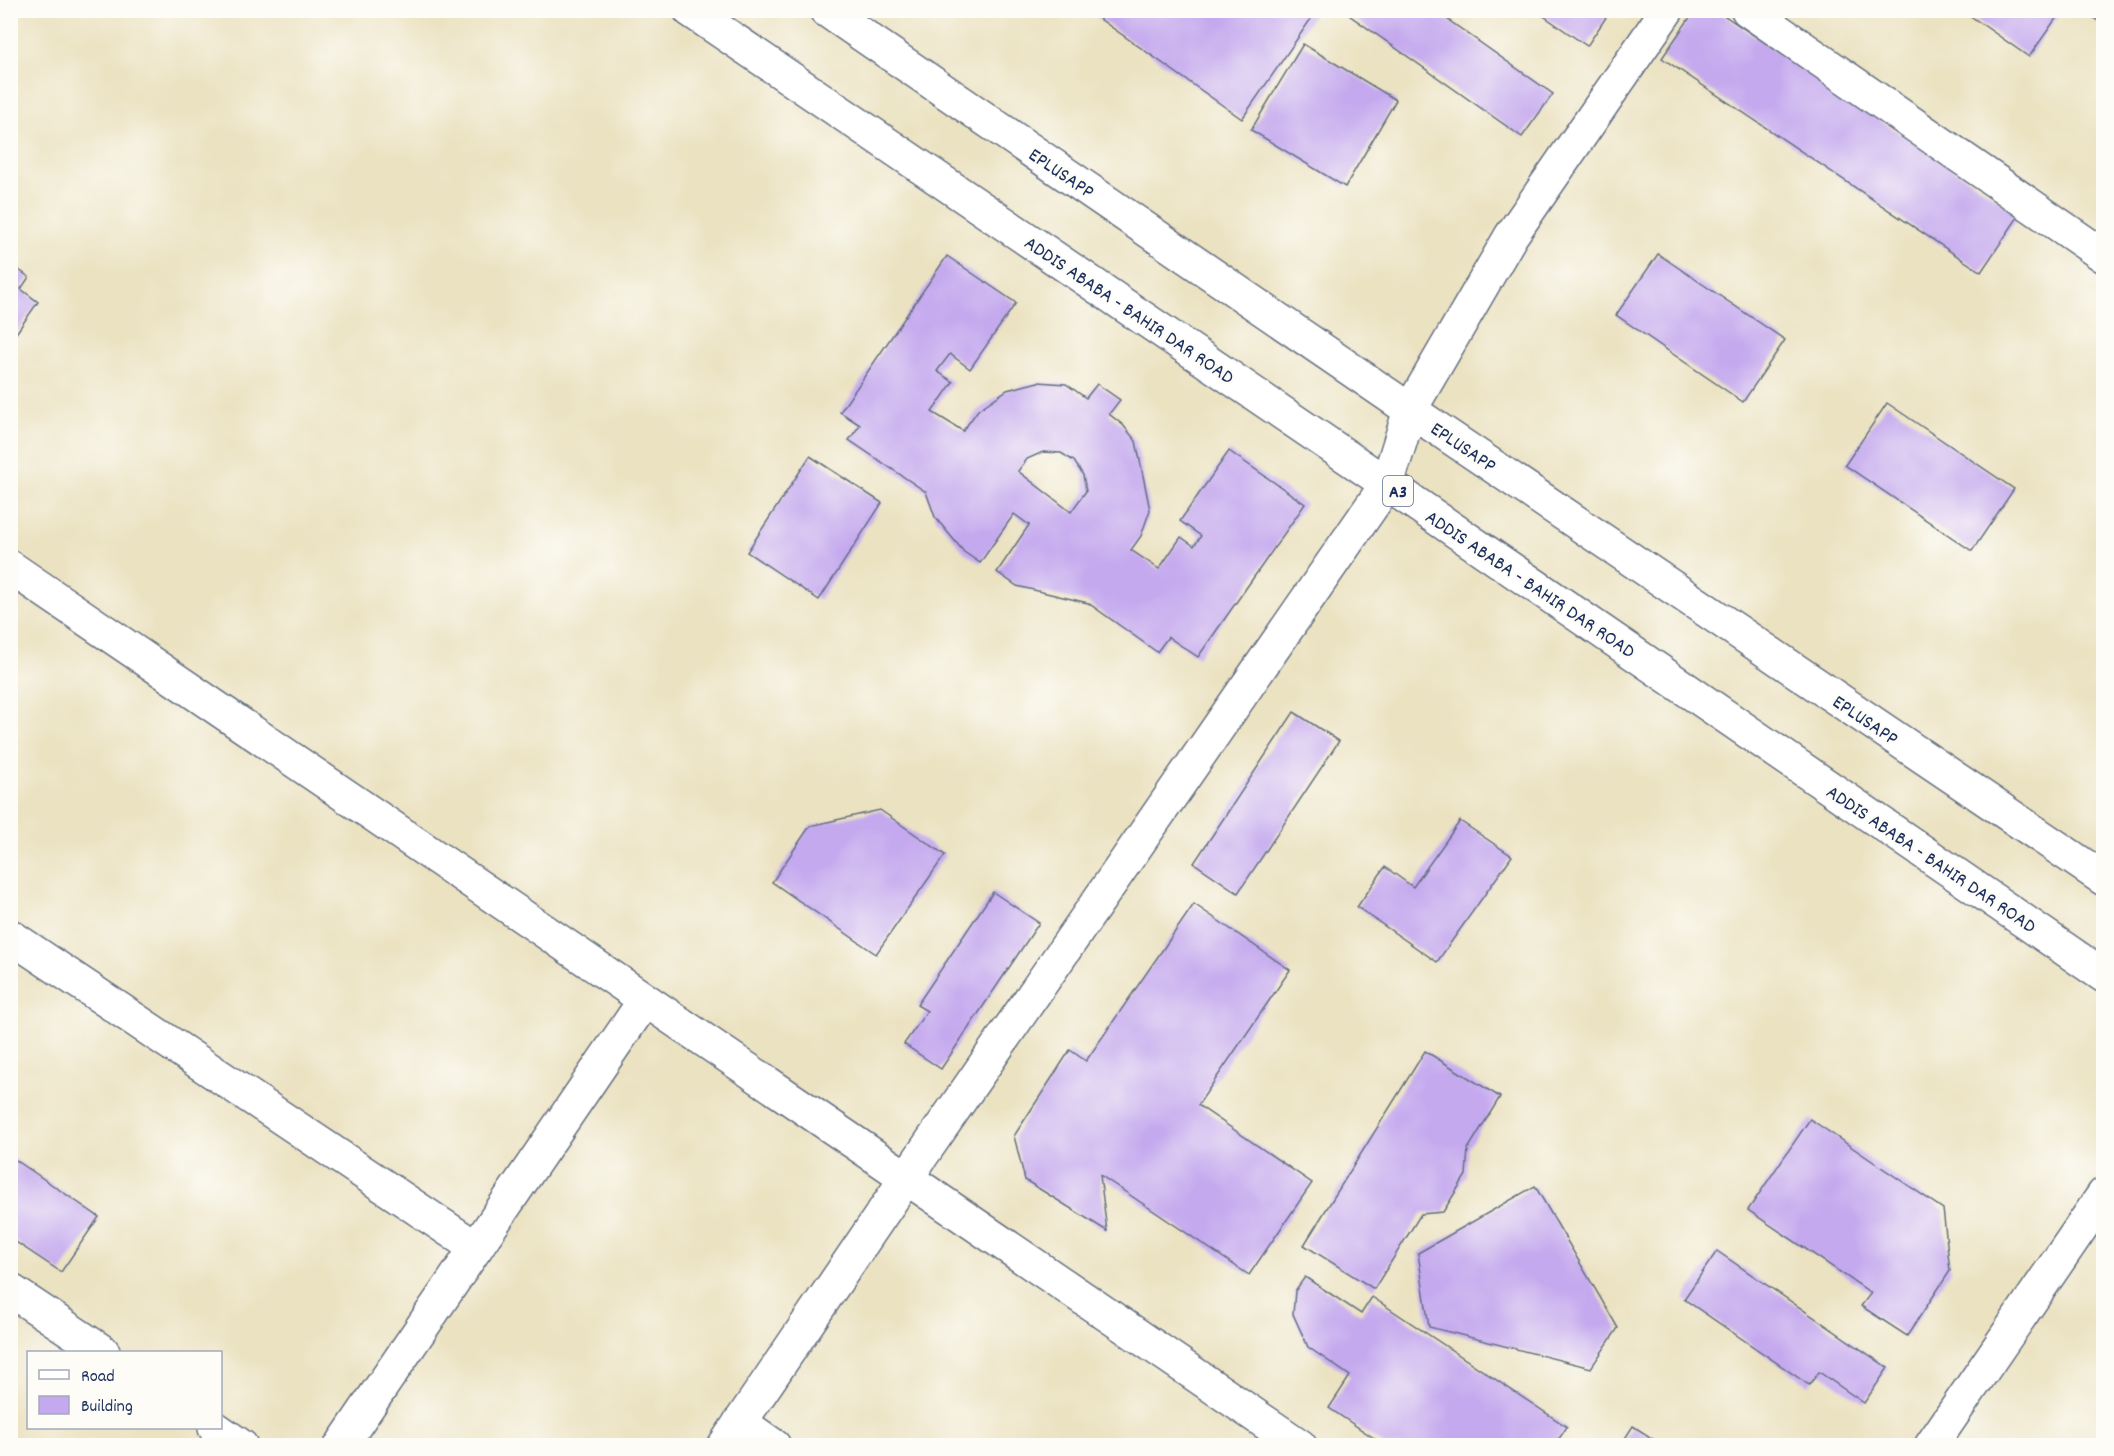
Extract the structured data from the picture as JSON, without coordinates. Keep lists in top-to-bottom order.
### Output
{
  "streets": {
    "main road": ["EPLUSAPP", "ADDIS ABABA - BAHIR DAR ROAD", "A3"]
  },
  "legend": ["Road", "Building"]
}
